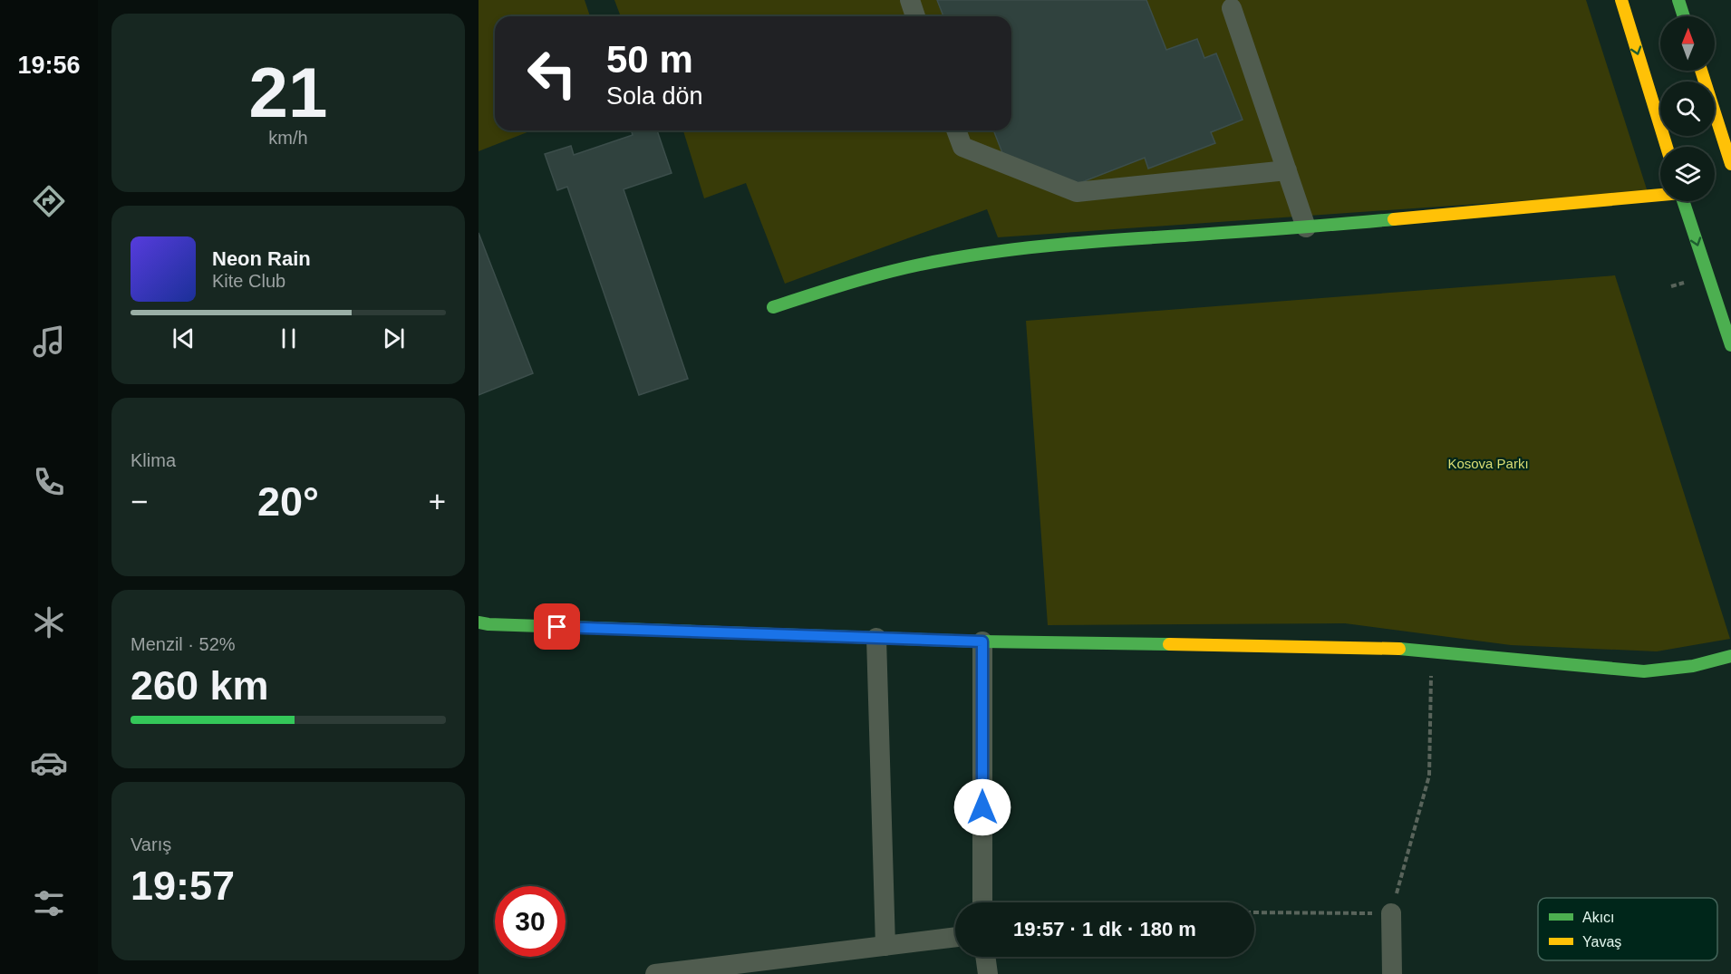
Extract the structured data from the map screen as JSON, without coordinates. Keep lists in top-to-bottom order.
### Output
{
  "parks": ["Kosova Parkı"],
  "legend": ["Akıcı", "Yavaş"],
  "north": "top",
  "page": {
    "tabs": "19:56",
    "tile": [
      ["21", "km/h"],
      "Klima",
      ["Menzil · 52%", "260 km"],
      ["Varış", "19:57"]
    ],
    "turn": ["50 m", "Sola dön"],
    "song": ["Neon Rain", "Kite Club"],
    "heat": ["−", "20°", "+"],
    "limit": "30",
    "trip": "19:57 · 1 dk · 180 m"
  }
}
